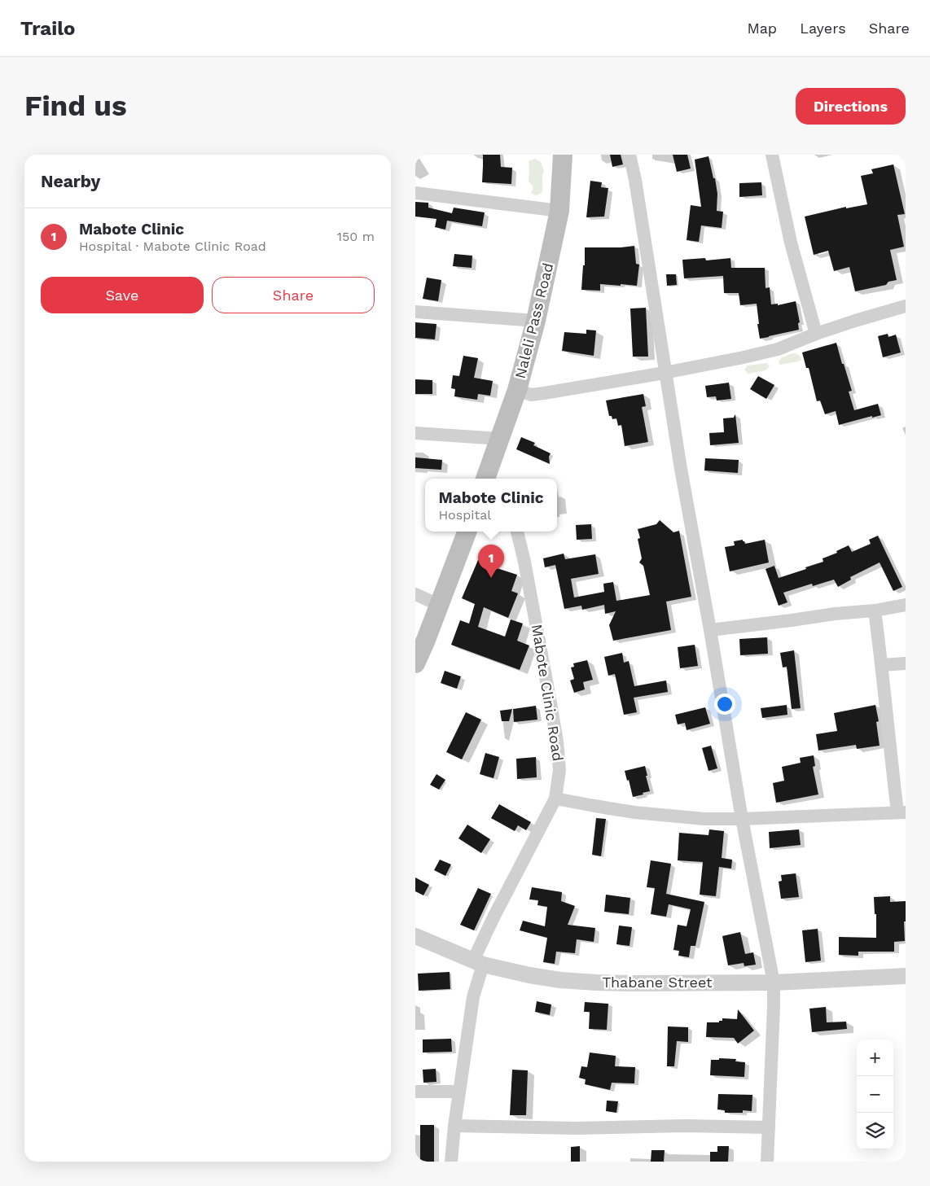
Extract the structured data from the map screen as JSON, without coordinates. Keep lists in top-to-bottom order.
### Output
{
  "streets": {
    "main road": ["Naleli Pass Road"],
    "street": ["Mabote Clinic Road", "Thabane Street"]
  },
  "crossings": [
    ["Mabote Clinic Road", "Thabane Street"]
  ],
  "page": {
    "header": "Trailo",
    "nav": ["Map", "Layers", "Share"],
    "buttons": [
      "Directions",
      ["Save", "Share"]
    ],
    "title": "Find us",
    "heading": "Nearby",
    "list": [
      {
        "mark": "1",
        "name": "Mabote Clinic",
        "note": "Hospital · Mabote Clinic Road",
        "value": "150 m"
      }
    ],
    "popup": ["Mabote Clinic", "Hospital"],
    "pins": "1",
    "map_buttons": ["+", "−"]
  }
}
